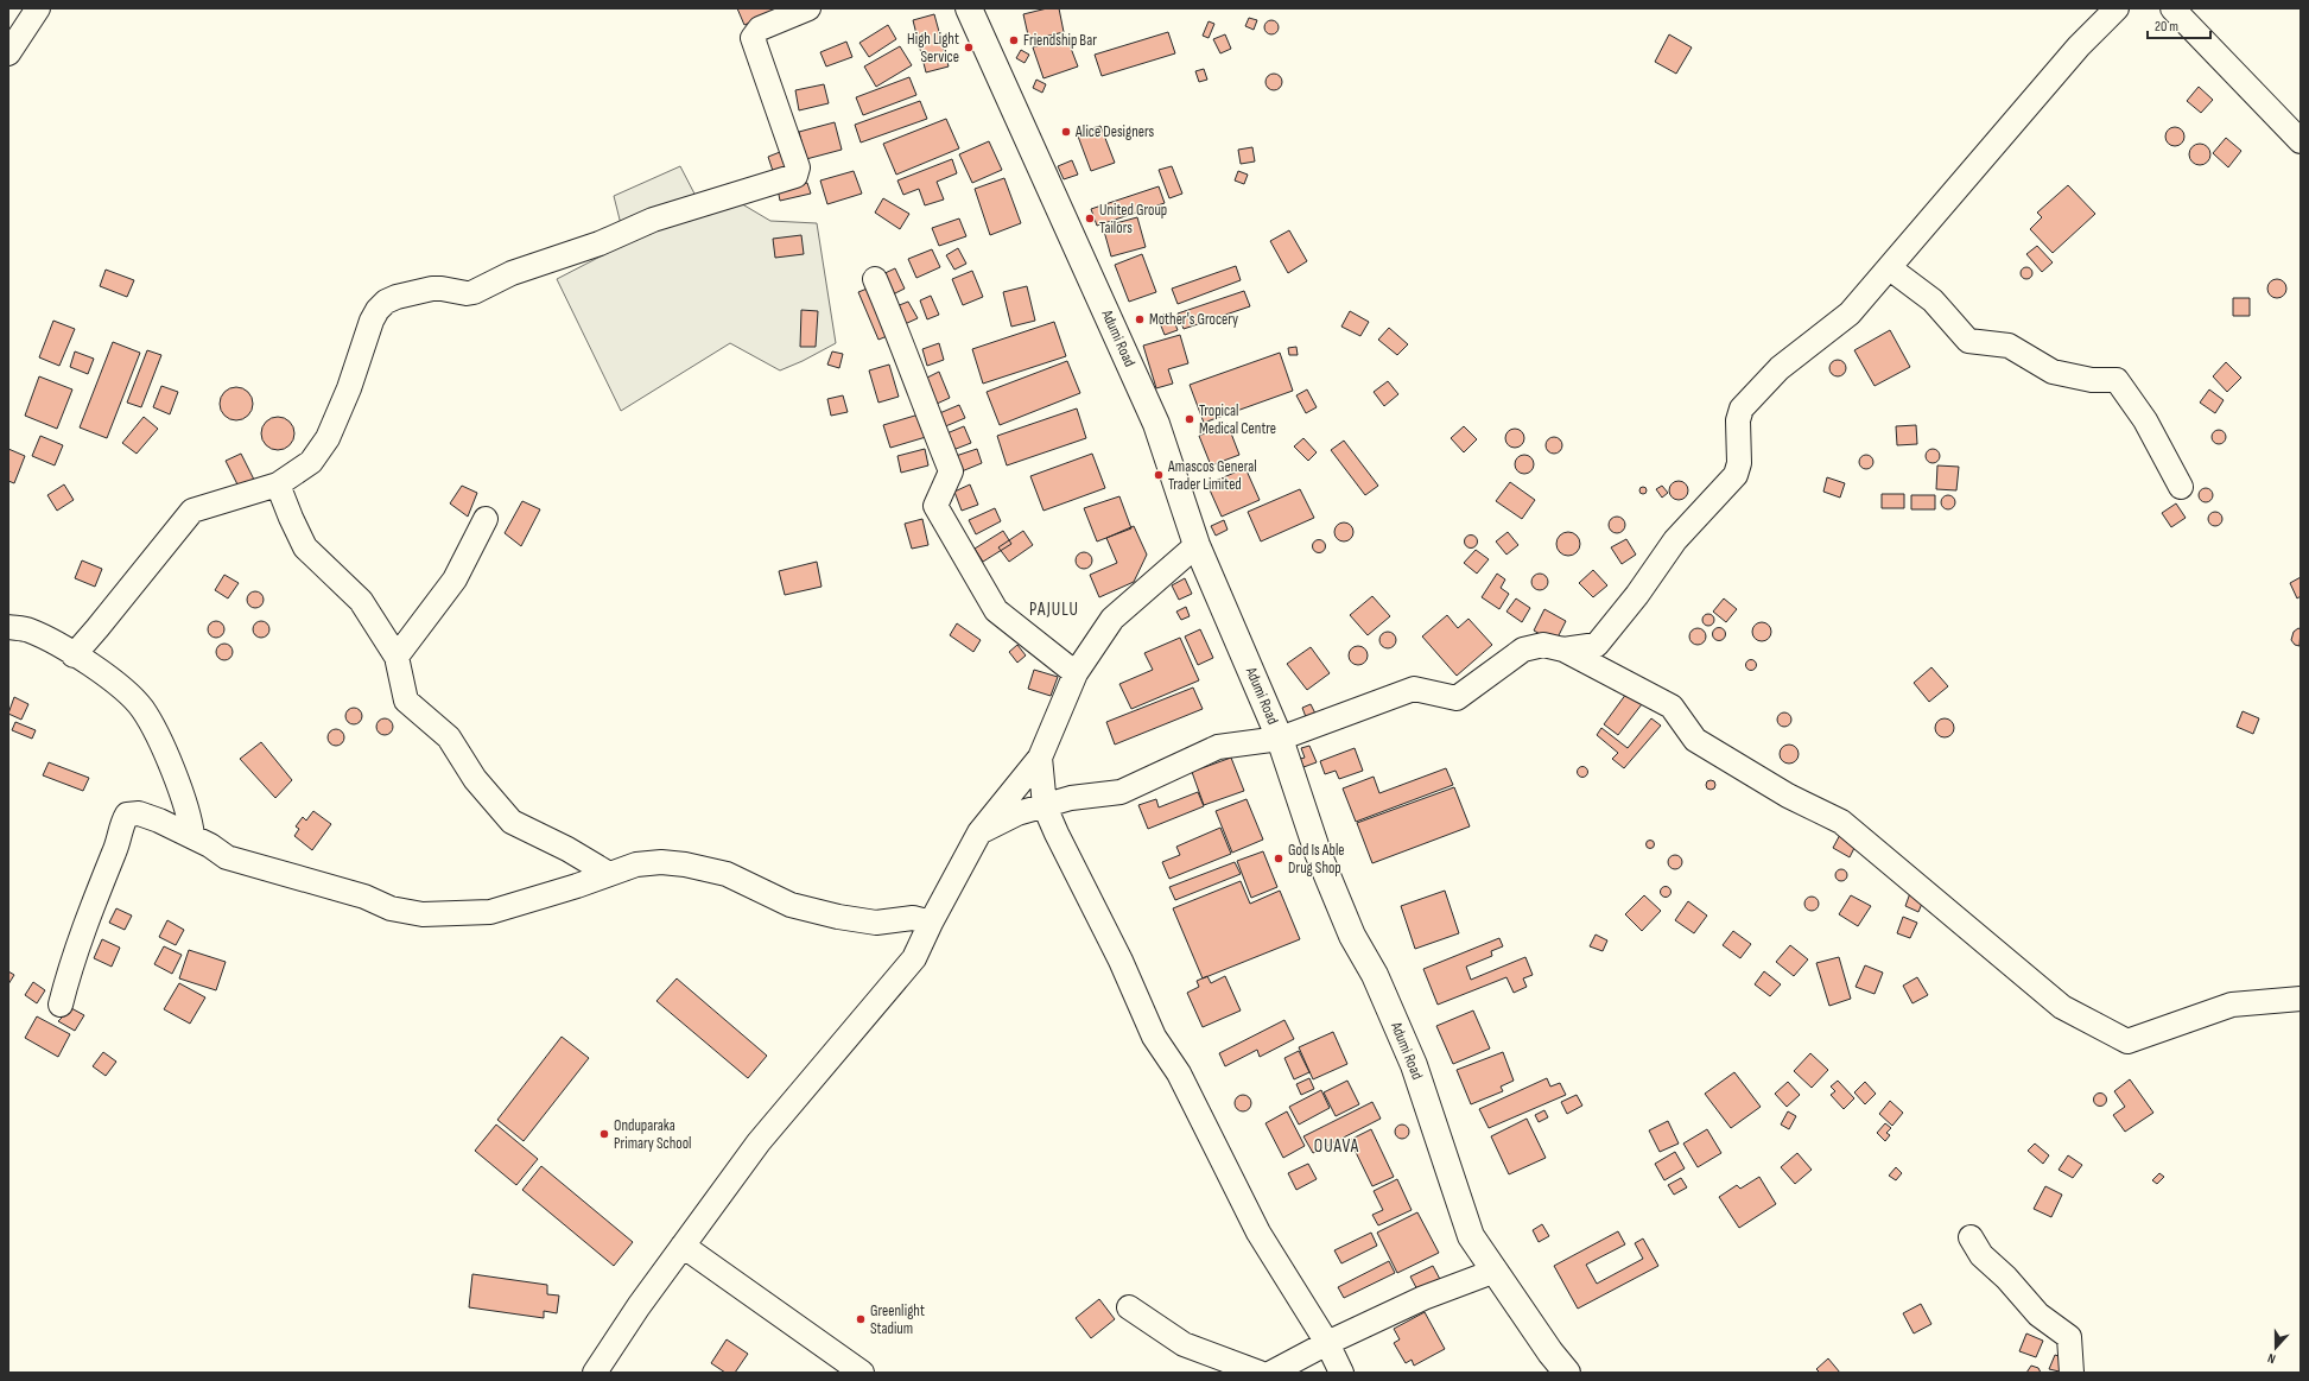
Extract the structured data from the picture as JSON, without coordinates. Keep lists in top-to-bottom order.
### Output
{
  "streets": {
    "main road": ["Adumi Road"]
  },
  "districts": ["PAJULU", "OUAVA"],
  "places": [
    "Friendship Bar",
    "High Light Service",
    "Alice Designers",
    "United Group Tailors",
    "Mother's Grocery",
    "Tropical Medical Centre",
    "Amascos General Trader Limited",
    "God Is Able Drug Shop",
    "Onduparaka Primary School",
    "Greenlight Stadium"
  ],
  "scale_bar": "20 m",
  "north": "bottom"
}
